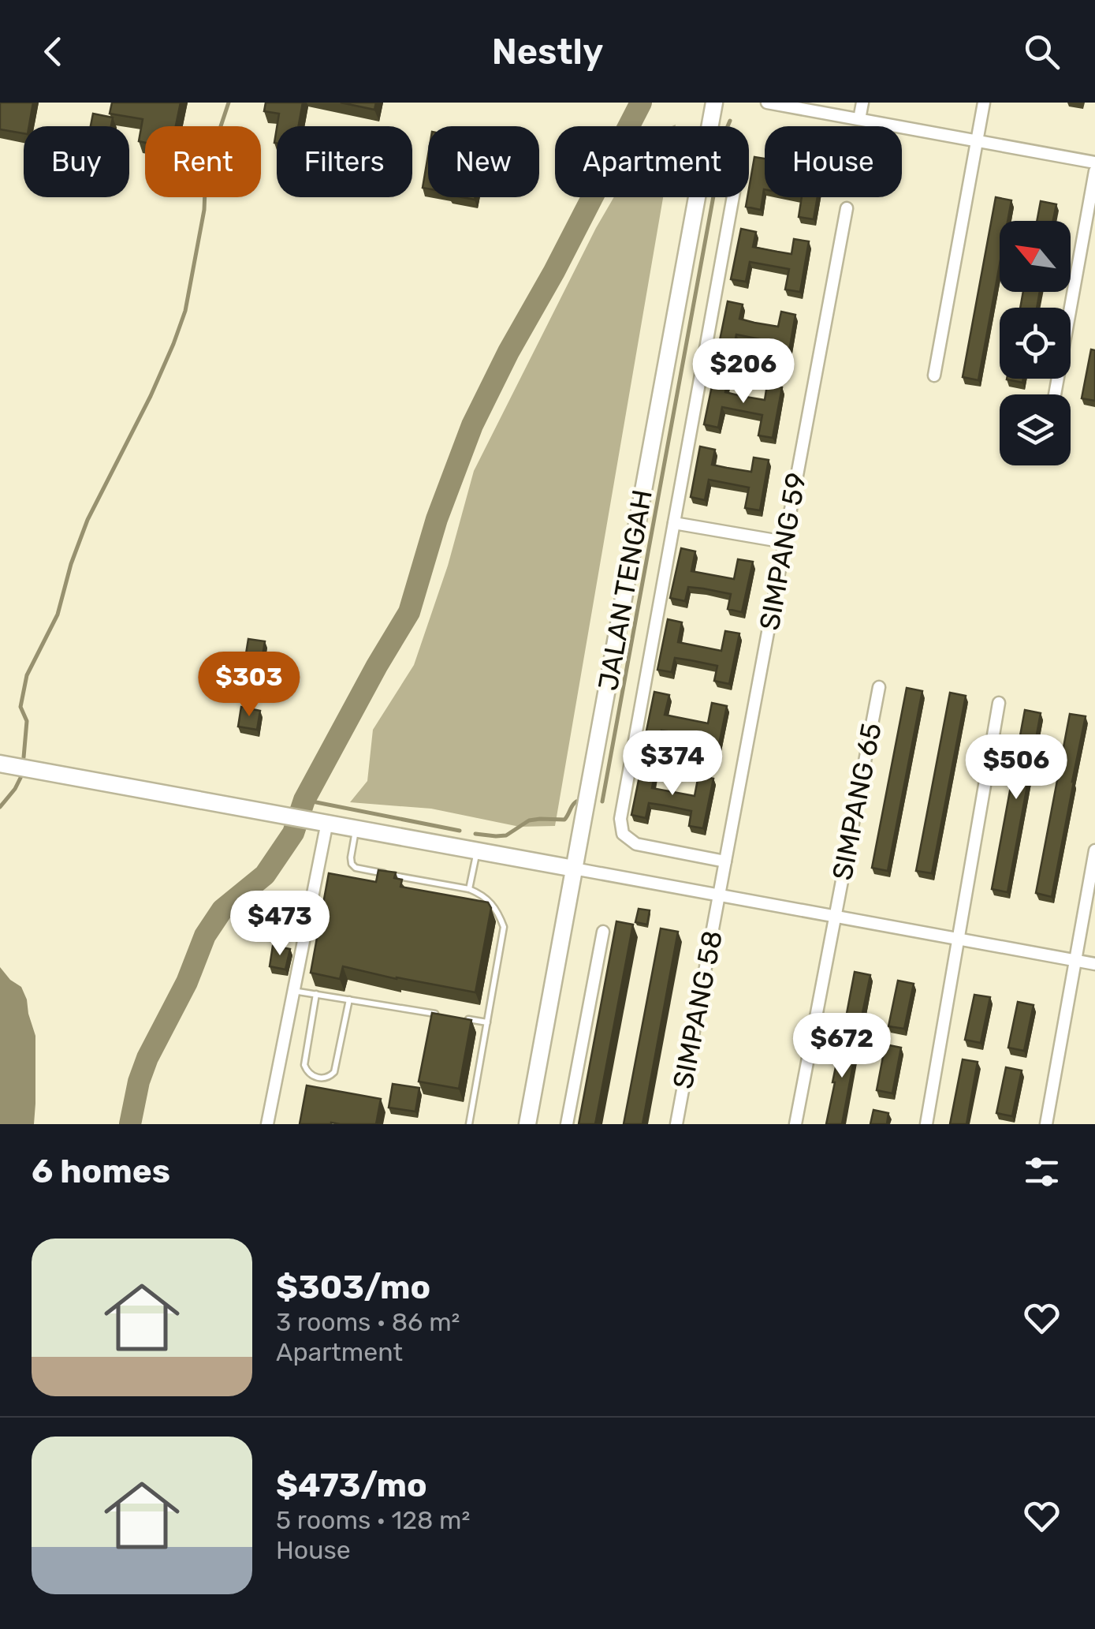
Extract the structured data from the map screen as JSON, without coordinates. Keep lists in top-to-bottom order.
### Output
{
  "streets": {
    "main road": ["JALAN TENGAH"],
    "street": ["SIMPANG 59", "SIMPANG 65", "SIMPANG 58"]
  },
  "crossings": [
    ["SIMPANG 59", "SIMPANG 58"]
  ],
  "north": "top left",
  "page": {
    "header": "Nestly",
    "chip": [
      "Buy",
      "Rent",
      "Filters",
      "New",
      "Apartment",
      "House"
    ],
    "price": [
      "$206",
      "$303",
      "$374",
      "$506",
      "$473",
      "$672"
    ],
    "heading": "6 homes",
    "list": [
      {
        "name": "$303/mo",
        "note": "3 rooms · 86 m² · Apartment"
      },
      {
        "name": "$473/mo",
        "note": "5 rooms · 128 m² · House"
      }
    ]
  }
}
